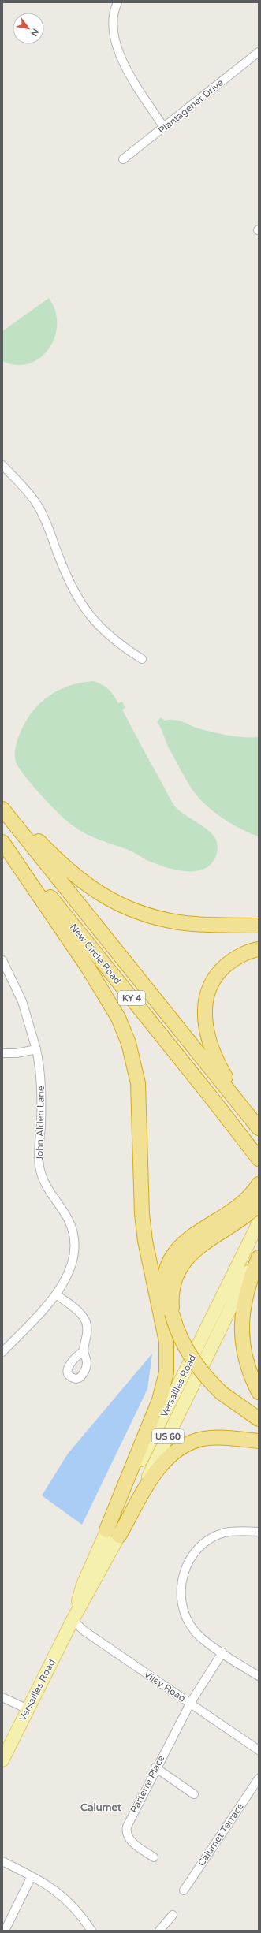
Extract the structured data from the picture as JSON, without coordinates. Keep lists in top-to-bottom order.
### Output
{
  "streets": {
    "highway": ["New Circle Road", "KY 4"],
    "main road": ["Versailles Road", "US 60"],
    "street": [
      "Plantagenet Drive",
      "John Alden Lane",
      "Viley Road",
      "Parterre Place",
      "Calumet Terrace"
    ]
  },
  "crossings": [
    ["Versailles Road", "Viley Road"],
    ["Viley Road", "Parterre Place"]
  ],
  "districts": ["Calumet"],
  "north": "bottom right"
}
